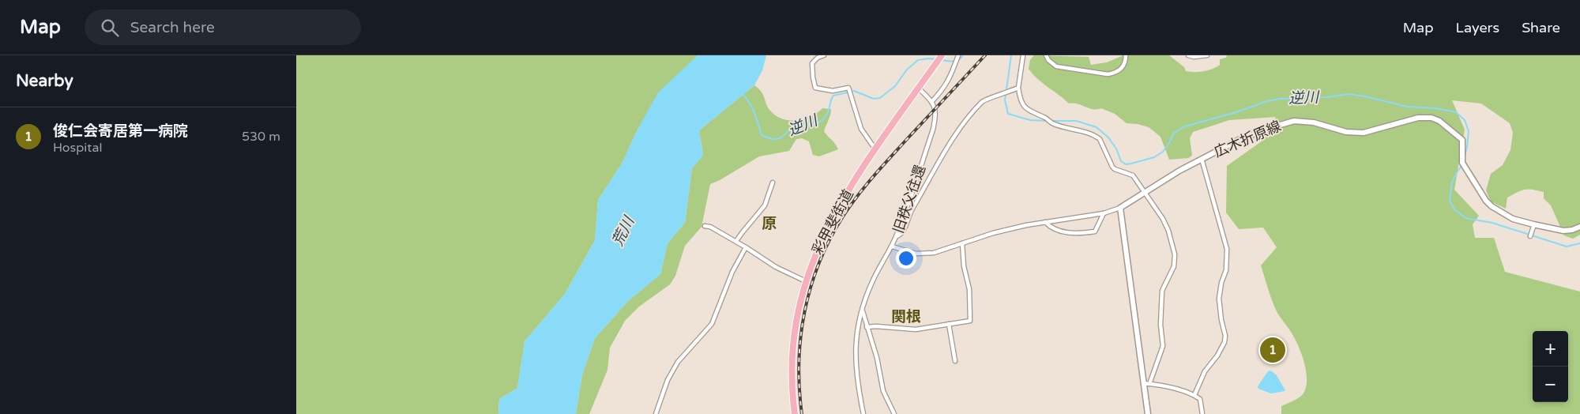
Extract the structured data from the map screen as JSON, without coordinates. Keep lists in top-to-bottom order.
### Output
{
  "streets": {
    "highway": ["彩甲斐街道"],
    "main road": ["広木折原線"],
    "street": ["旧秩父往還"]
  },
  "districts": ["原", "関根"],
  "water": ["逆川", "荒川"],
  "page": {
    "header": "Map",
    "search": "Search here",
    "nav": ["Map", "Layers", "Share"],
    "heading": "Nearby",
    "list": [
      {
        "mark": "1",
        "name": "俊仁会寄居第一病院",
        "note": "Hospital",
        "value": "530 m"
      }
    ],
    "map_buttons": ["+", "−"],
    "pins": "1"
  }
}
